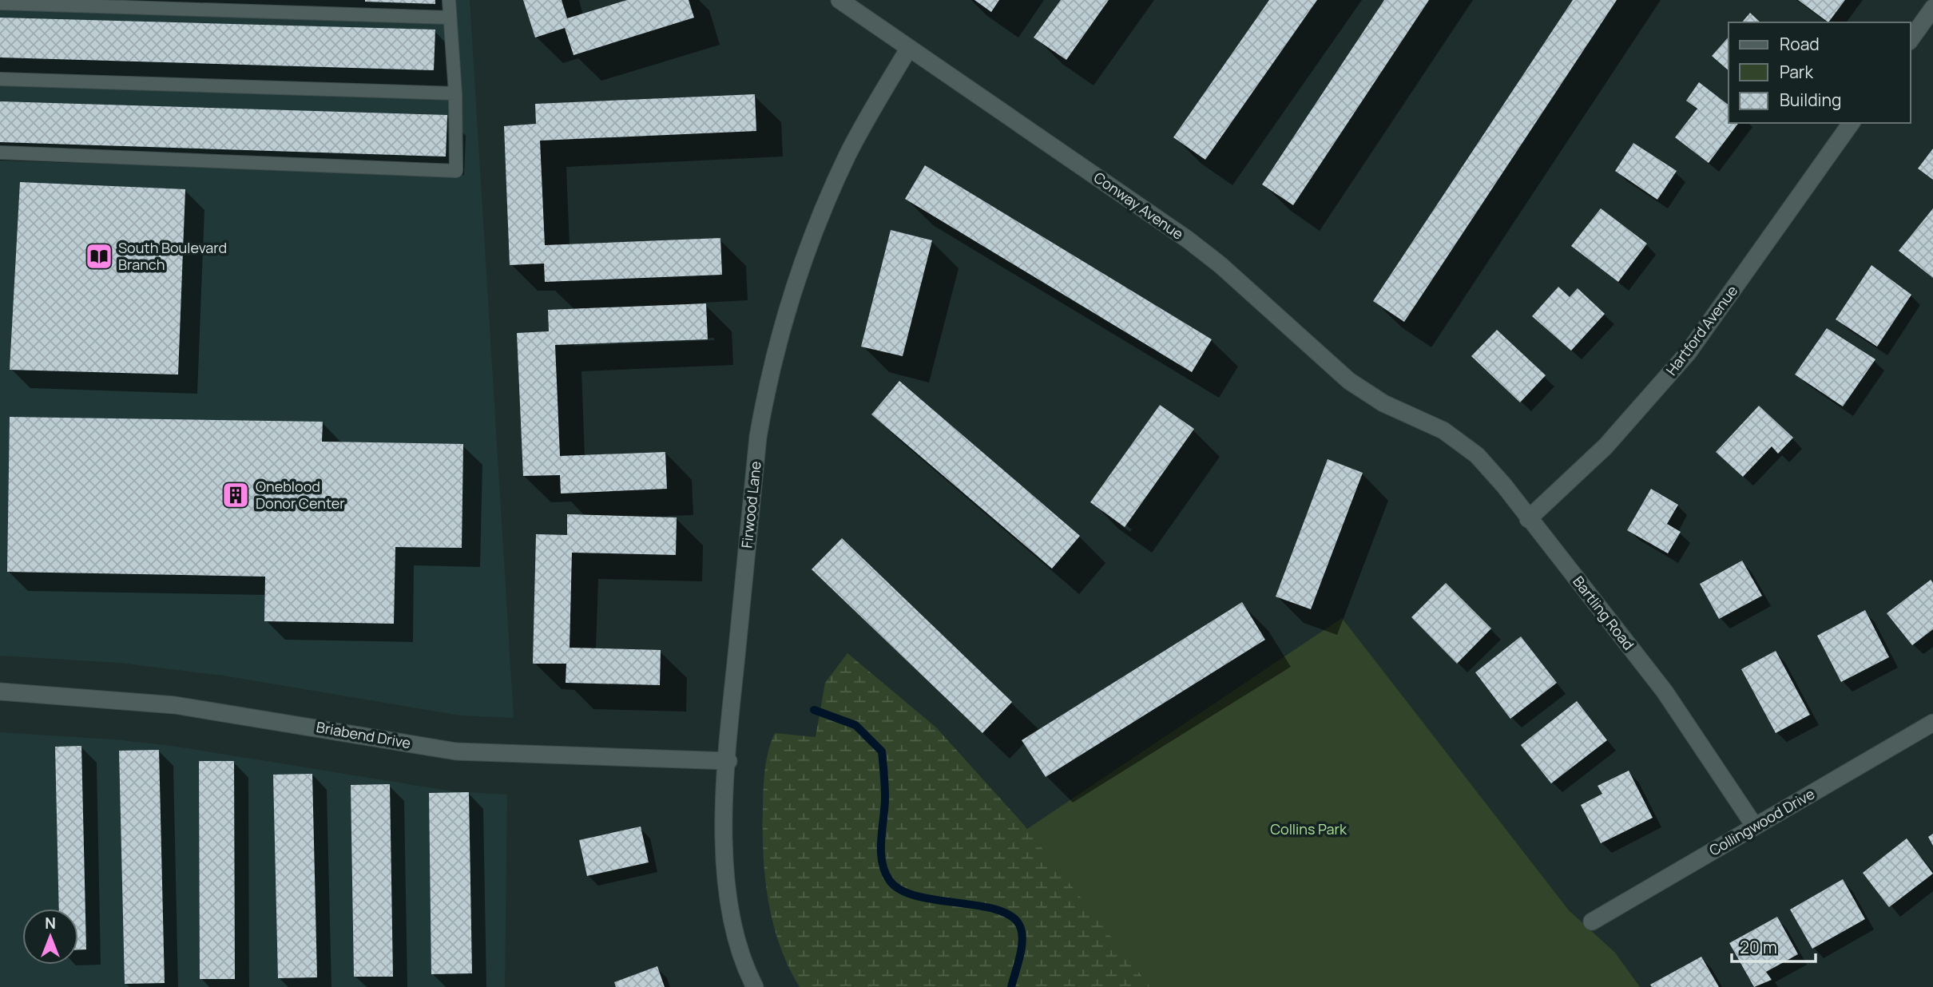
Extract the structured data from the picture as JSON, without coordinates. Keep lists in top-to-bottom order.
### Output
{
  "streets": {
    "street": [
      "Conway Avenue",
      "Hartford Avenue",
      "Firwood Lane",
      "Bartling Road",
      "Briabend Drive",
      "Collingwood Drive"
    ]
  },
  "crossings": [
    ["Conway Avenue", "Firwood Lane"],
    ["Conway Avenue", "Bartling Road"],
    ["Hartford Avenue", "Bartling Road"],
    ["Firwood Lane", "Briabend Drive"],
    ["Bartling Road", "Collingwood Drive"]
  ],
  "parks": ["Collins Park"],
  "places": {
    "library": ["South Boulevard Branch"],
    "building": ["Oneblood Donor Center"]
  },
  "legend": ["Road", "Park", "Building"],
  "scale_bar": "20 m",
  "north": "top"
}
